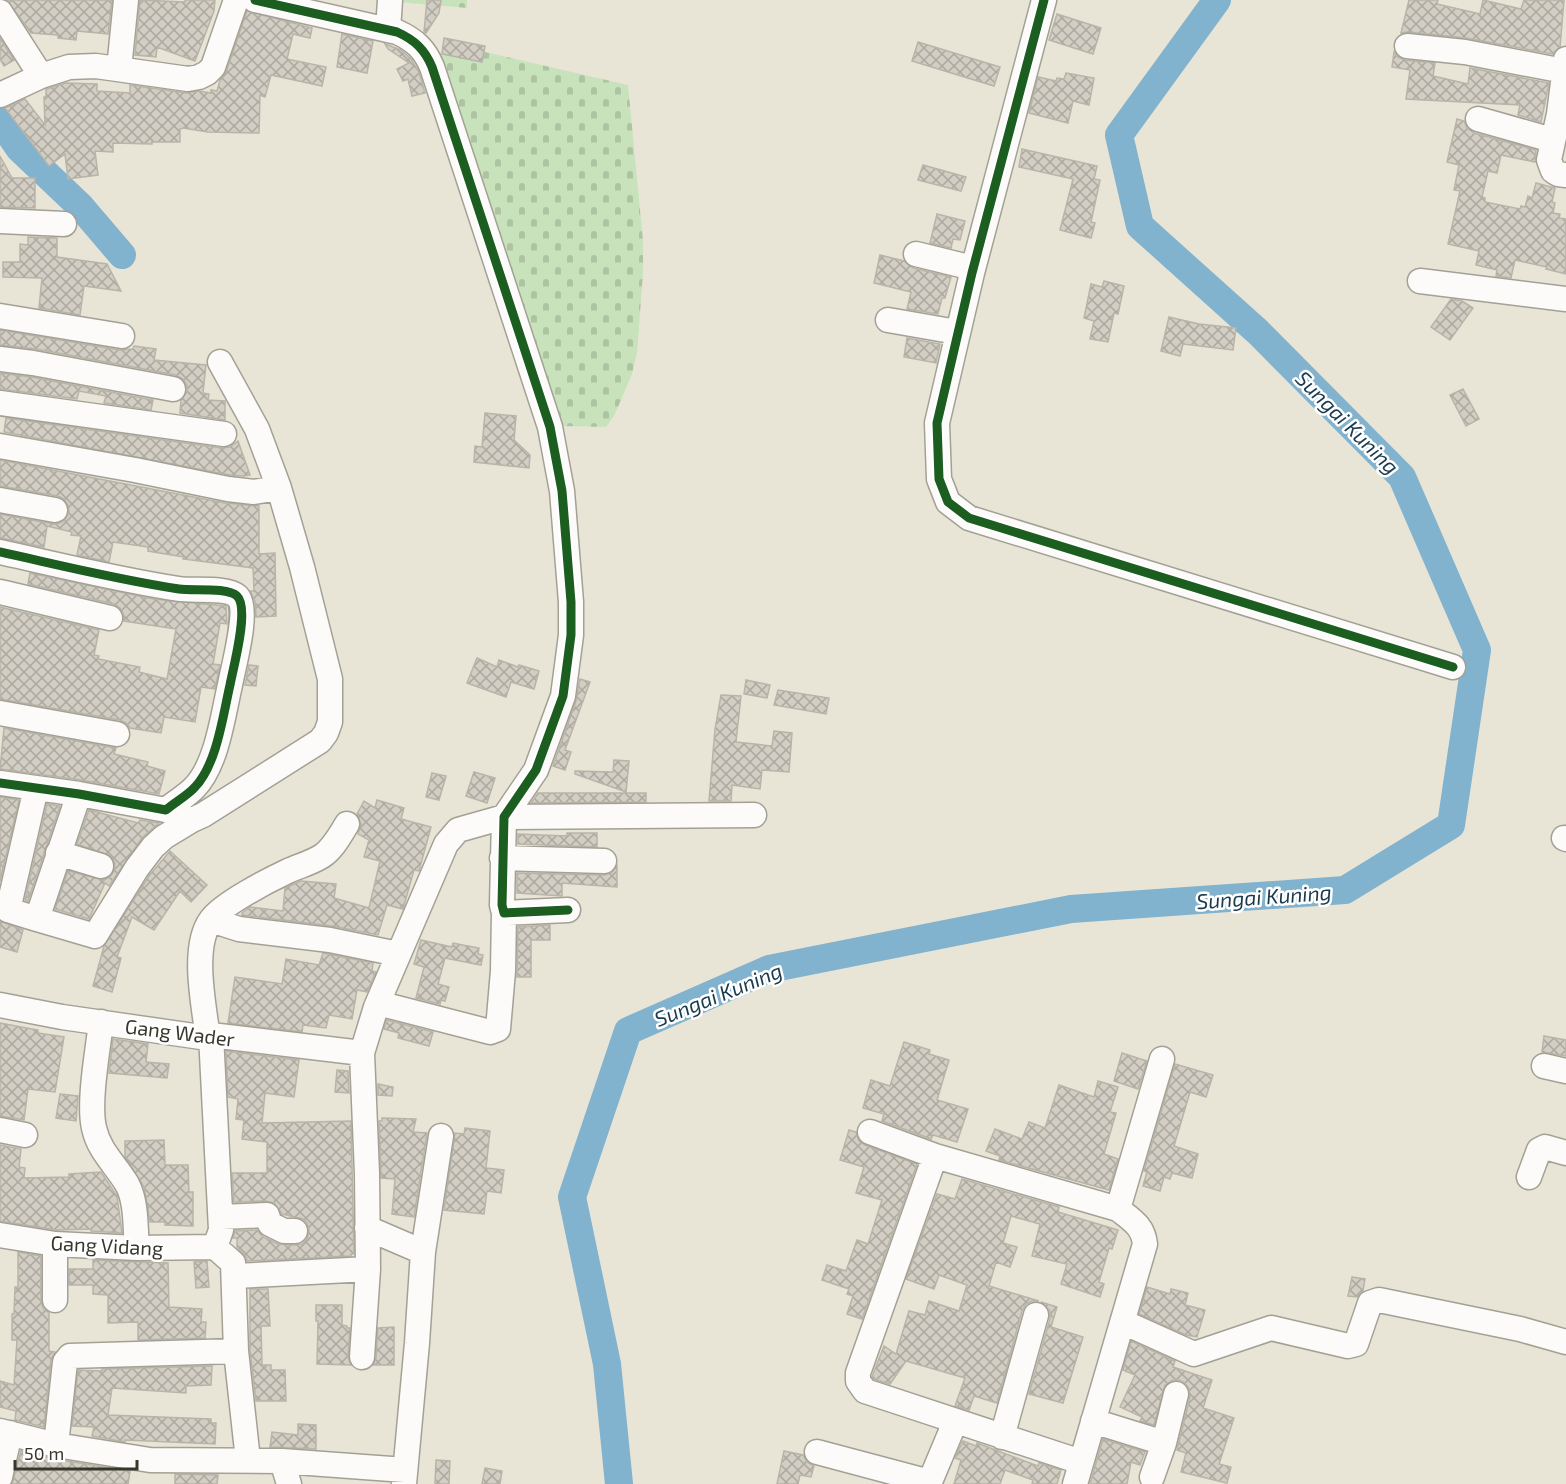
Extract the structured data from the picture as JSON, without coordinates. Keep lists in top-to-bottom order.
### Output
{
  "streets": {
    "street": ["Gang Wader", "Gang Vidang"]
  },
  "water": ["Sungai Kuning"],
  "scale_bar": "50 m"
}
